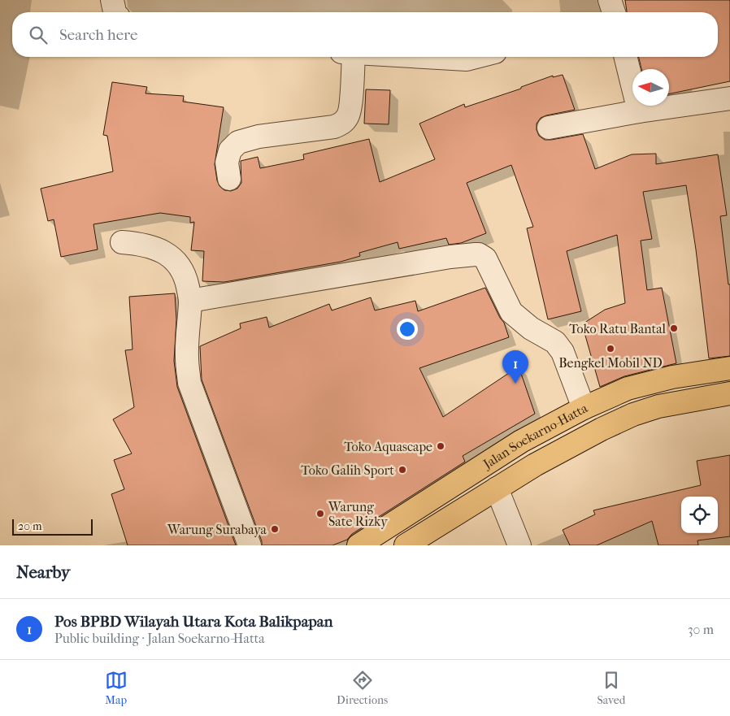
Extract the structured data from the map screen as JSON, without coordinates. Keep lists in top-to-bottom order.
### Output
{
  "streets": {
    "highway": ["Jalan Soekarno-Hatta"]
  },
  "places": [
    "Toko Ratu Bantal",
    "Bengkel Mobil ND",
    "Toko Aquascape",
    "Toko Galih Sport",
    "Warung Sate Rizky",
    "Warung Surabaya"
  ],
  "scale_bar": "20 m",
  "north": "left",
  "page": {
    "search": "Search here",
    "pins": "1",
    "scale": "20 m",
    "heading": "Nearby",
    "list": [
      {
        "mark": "1",
        "name": "Pos BPBD Wilayah Utara Kota Balikpapan",
        "note": "Public building · Jalan Soekarno-Hatta",
        "value": "30 m"
      }
    ],
    "nav": ["Map", "Directions", "Saved"]
  }
}
